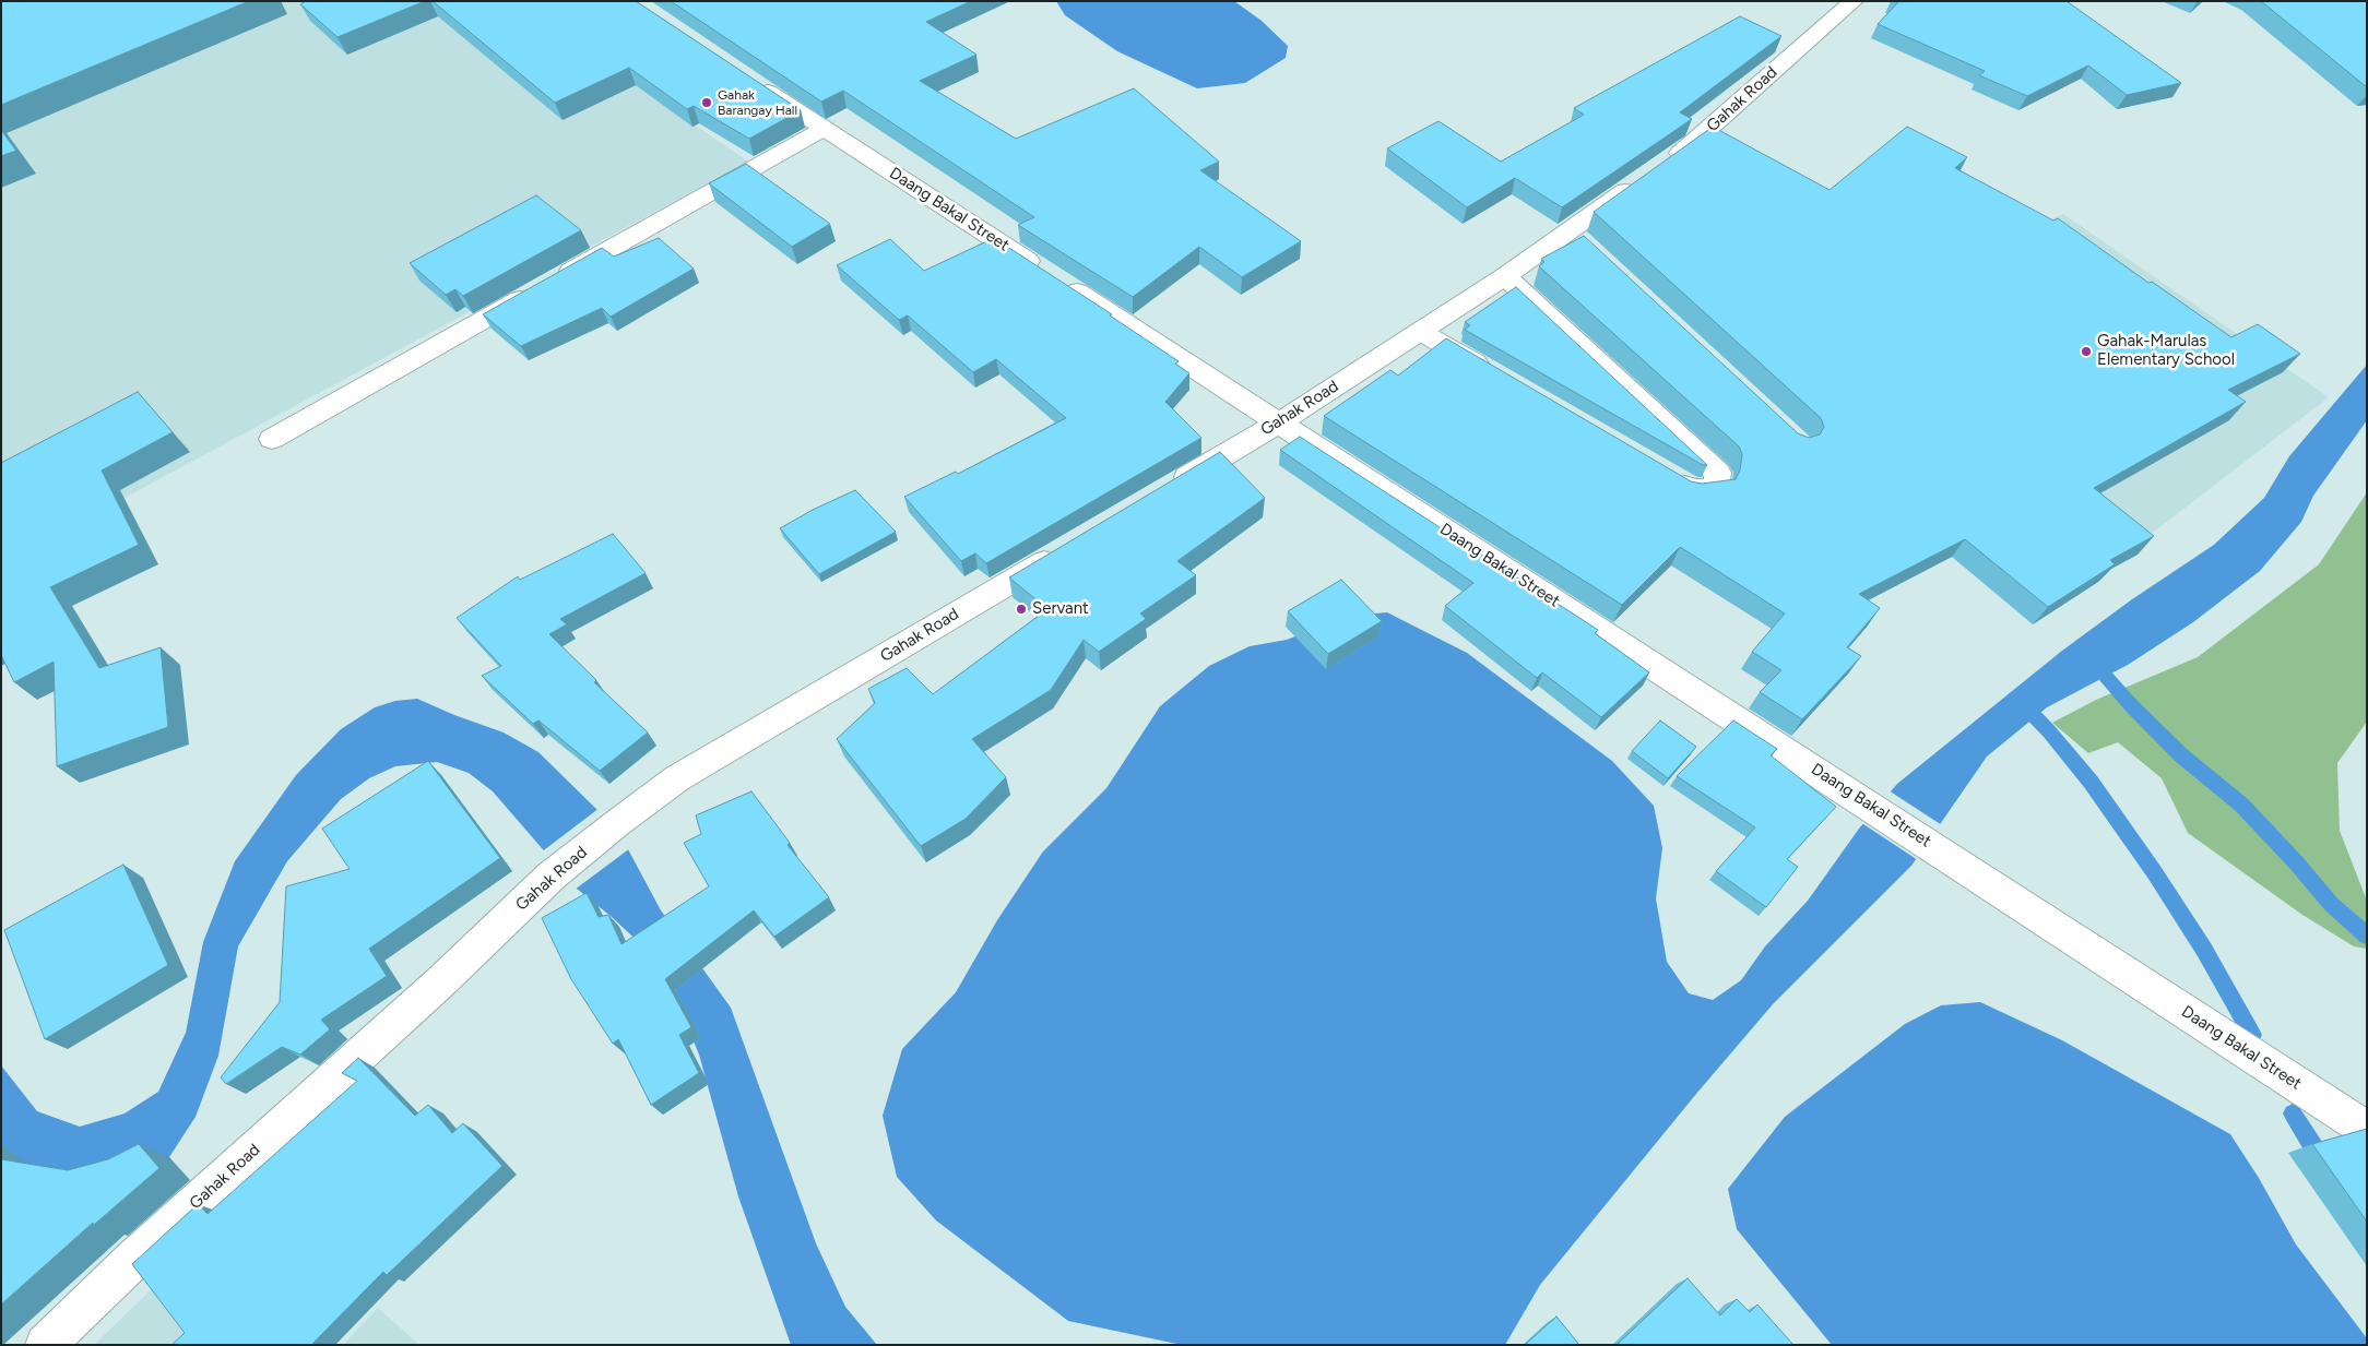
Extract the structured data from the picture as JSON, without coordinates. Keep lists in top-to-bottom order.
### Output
{
  "streets": {
    "street": ["Gahak Road", "Daang Bakal Street"]
  },
  "crossings": [
    ["Gahak Road", "Daang Bakal Street"]
  ],
  "places": ["Gahak Barangay Hall", "Gahak-Marulas Elementary School", "Servant"]
}
